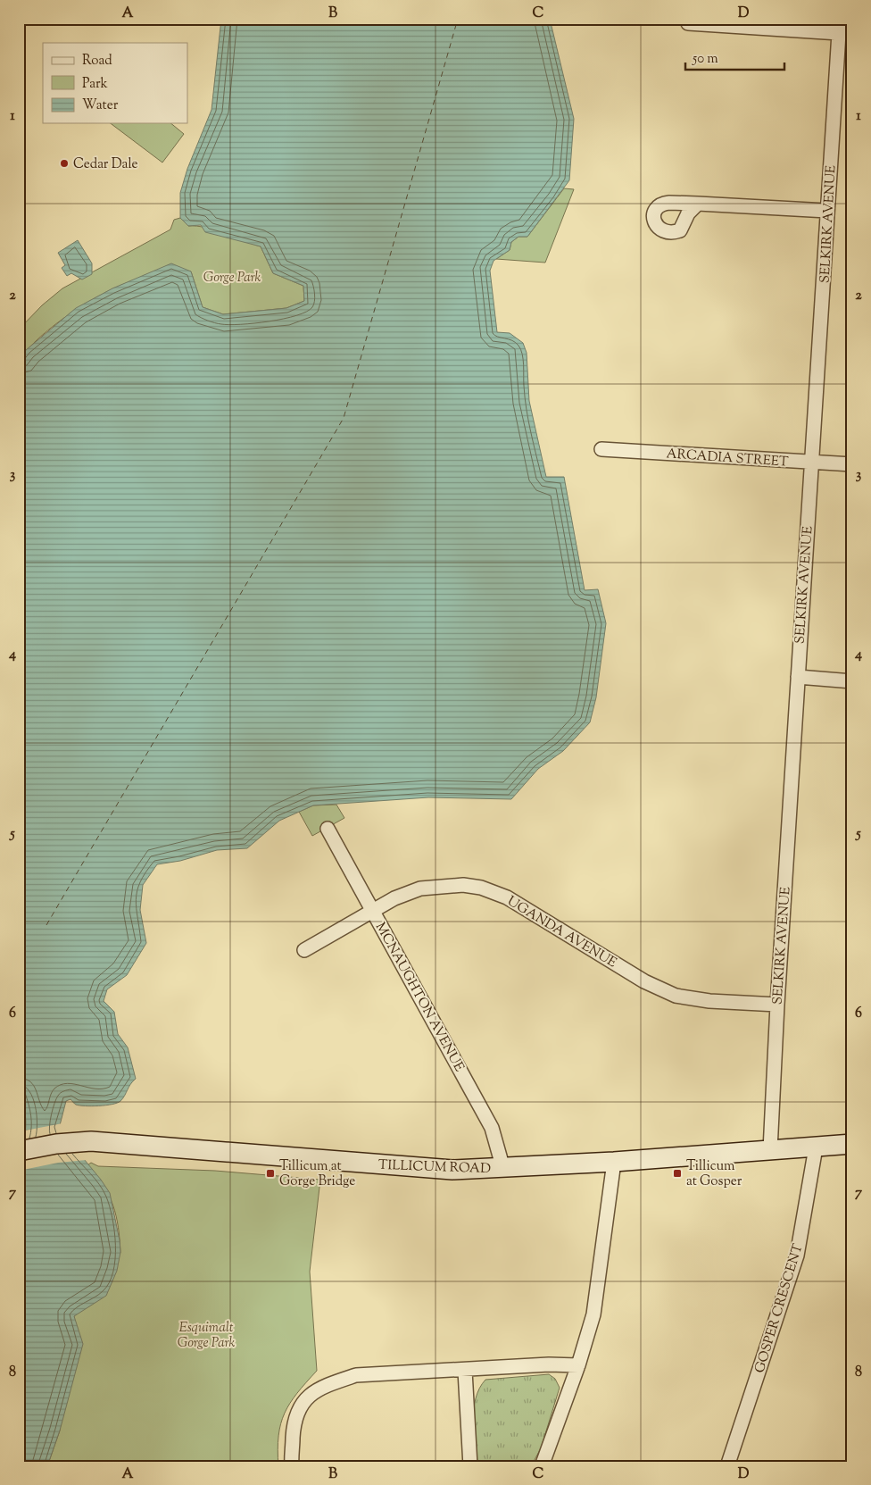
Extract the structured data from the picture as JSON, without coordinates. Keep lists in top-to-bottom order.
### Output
{
  "streets": {
    "main road": ["TILLICUM ROAD"],
    "street": [
      "SELKIRK AVENUE",
      "ARCADIA STREET",
      "UGANDA AVENUE",
      "MCNAUGHTON AVENUE",
      "GOSPER CRESCENT"
    ]
  },
  "crossings": [
    ["SELKIRK AVENUE", "ARCADIA STREET"],
    ["SELKIRK AVENUE", "UGANDA AVENUE"],
    ["SELKIRK AVENUE", "TILLICUM ROAD"],
    ["UGANDA AVENUE", "MCNAUGHTON AVENUE"],
    ["MCNAUGHTON AVENUE", "TILLICUM ROAD"],
    ["TILLICUM ROAD", "GOSPER CRESCENT"]
  ],
  "parks": ["Gorge Park", "Esquimalt Gorge Park"],
  "places": {
    "other": ["Cedar Dale"],
    "transit": ["Tillicum at Gorge Bridge", "Tillicum at Gosper"]
  },
  "legend": ["Road", "Park", "Water"],
  "scale_bar": "50 m",
  "grid": {
    "columns": [
      "A",
      "B",
      "C",
      "D"
    ],
    "rows": [
      "1",
      "2",
      "3",
      "4",
      "5",
      "6",
      "7",
      "8"
    ]
  }
}
